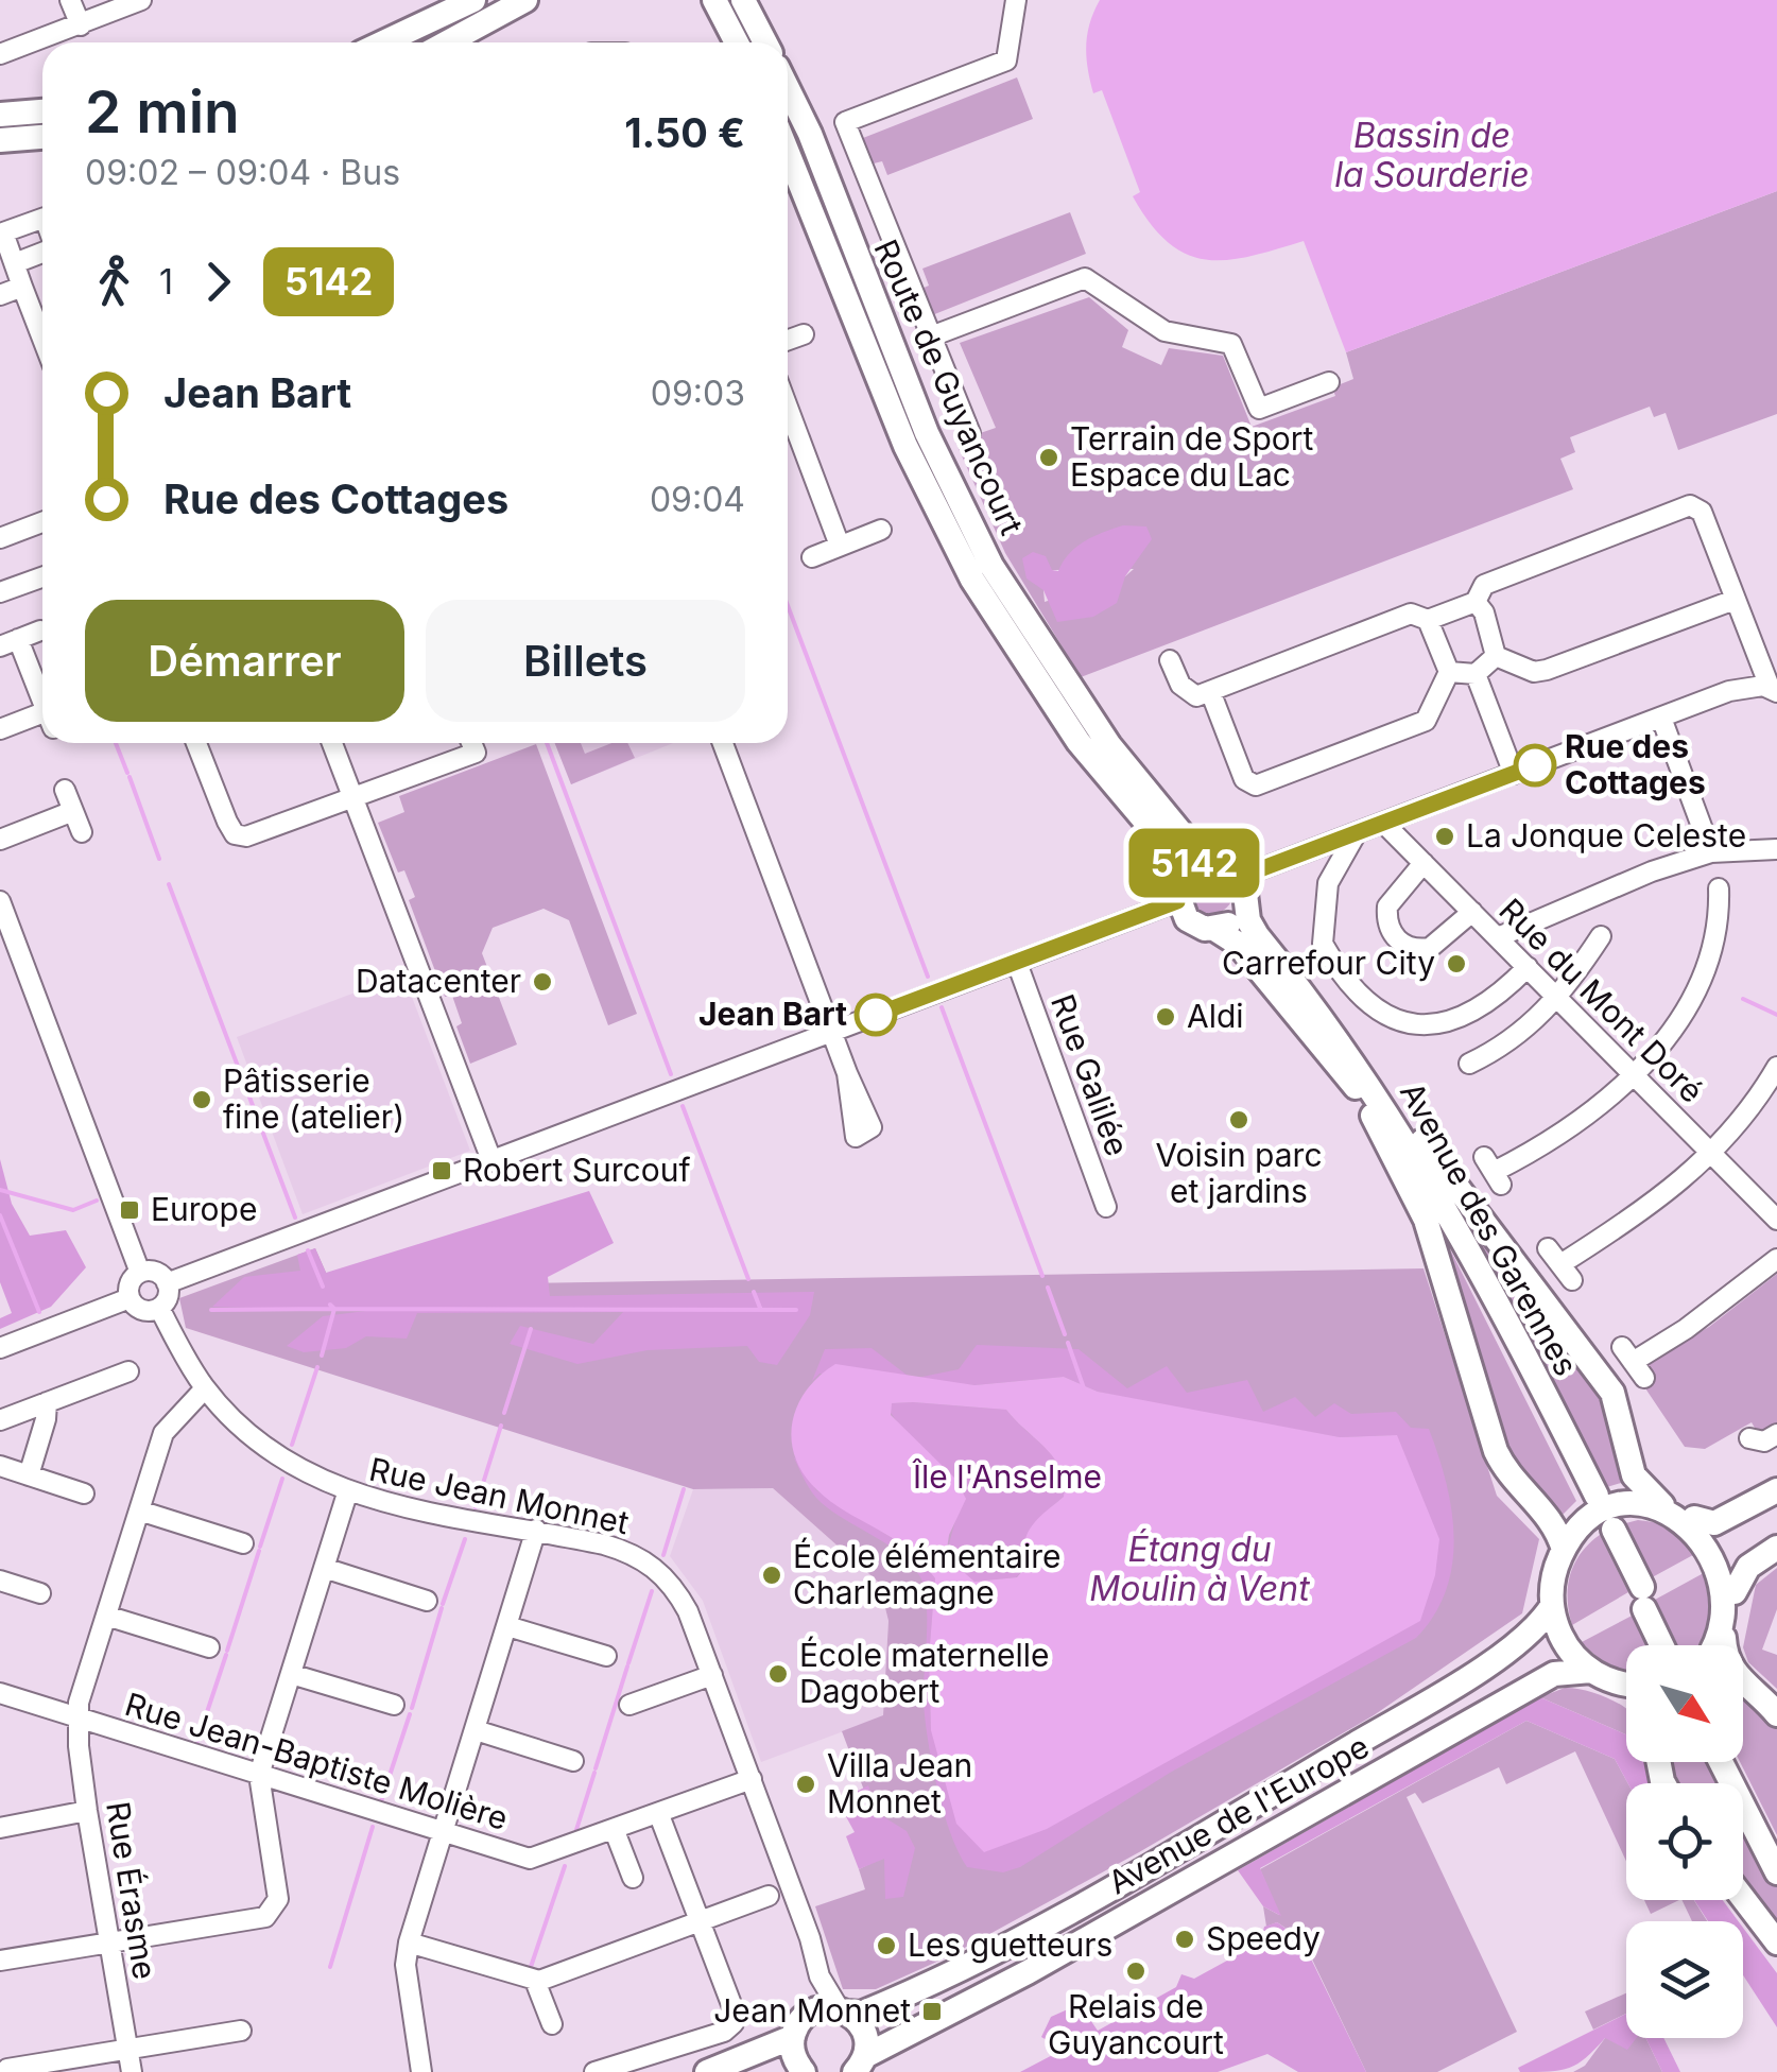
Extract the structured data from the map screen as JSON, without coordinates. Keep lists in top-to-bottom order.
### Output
{
  "streets": {
    "main road": ["Route de Guyancourt", "Avenue des Garennes", "Avenue de l'Europe"],
    "street": [
      "Rue du Mont Doré",
      "Rue Galilée",
      "Rue Jean Monnet",
      "Rue Jean-Baptiste Molière",
      "Rue Érasme"
    ]
  },
  "crossings": [
    ["Route de Guyancourt", "Avenue des Garennes"],
    ["Rue Jean Monnet", "Rue Jean-Baptiste Molière"],
    ["Rue Jean Monnet", "Avenue de l'Europe"],
    ["Rue Jean-Baptiste Molière", "Rue Érasme"]
  ],
  "water": ["Bassin de la Sourderie", "Étang du Moulin à Vent"],
  "parks": ["Île l'Anselme"],
  "places": {
    "other": [
      "Terrain de Sport Espace du Lac",
      "Rue des Cottages",
      "La Jonque Celeste",
      "Carrefour City",
      "Datacenter",
      "Jean Bart",
      "Aldi",
      "Pâtisserie fine (atelier)",
      "Voisin parc et jardins",
      "École élémentaire Charlemagne",
      "École maternelle Dagobert",
      "Villa Jean Monnet",
      "Speedy",
      "Les guetteurs",
      "Relais de Guyancourt"
    ],
    "transit": ["Robert Surcouf", "Europe", "Jean Monnet"]
  },
  "lines": ["bus line 5142"],
  "north": "bottom right",
  "page": {
    "on_map": "5142",
    "heading": ["2 min", "09:02 – 09:04 · Bus", "1.50 €"],
    "legs": ["1", "5142"],
    "list": [
      {
        "name": "Jean Bart",
        "value": "09:03"
      },
      {
        "name": "Rue des Cottages",
        "value": "09:04"
      }
    ],
    "buttons": ["Démarrer", "Billets"]
  }
}
